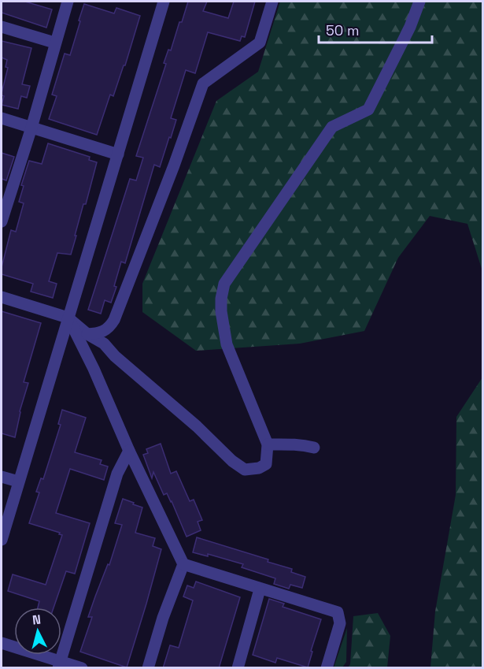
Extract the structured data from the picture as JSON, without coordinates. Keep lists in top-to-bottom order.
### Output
{
  "scale_bar": "50 m",
  "north": "top"
}
